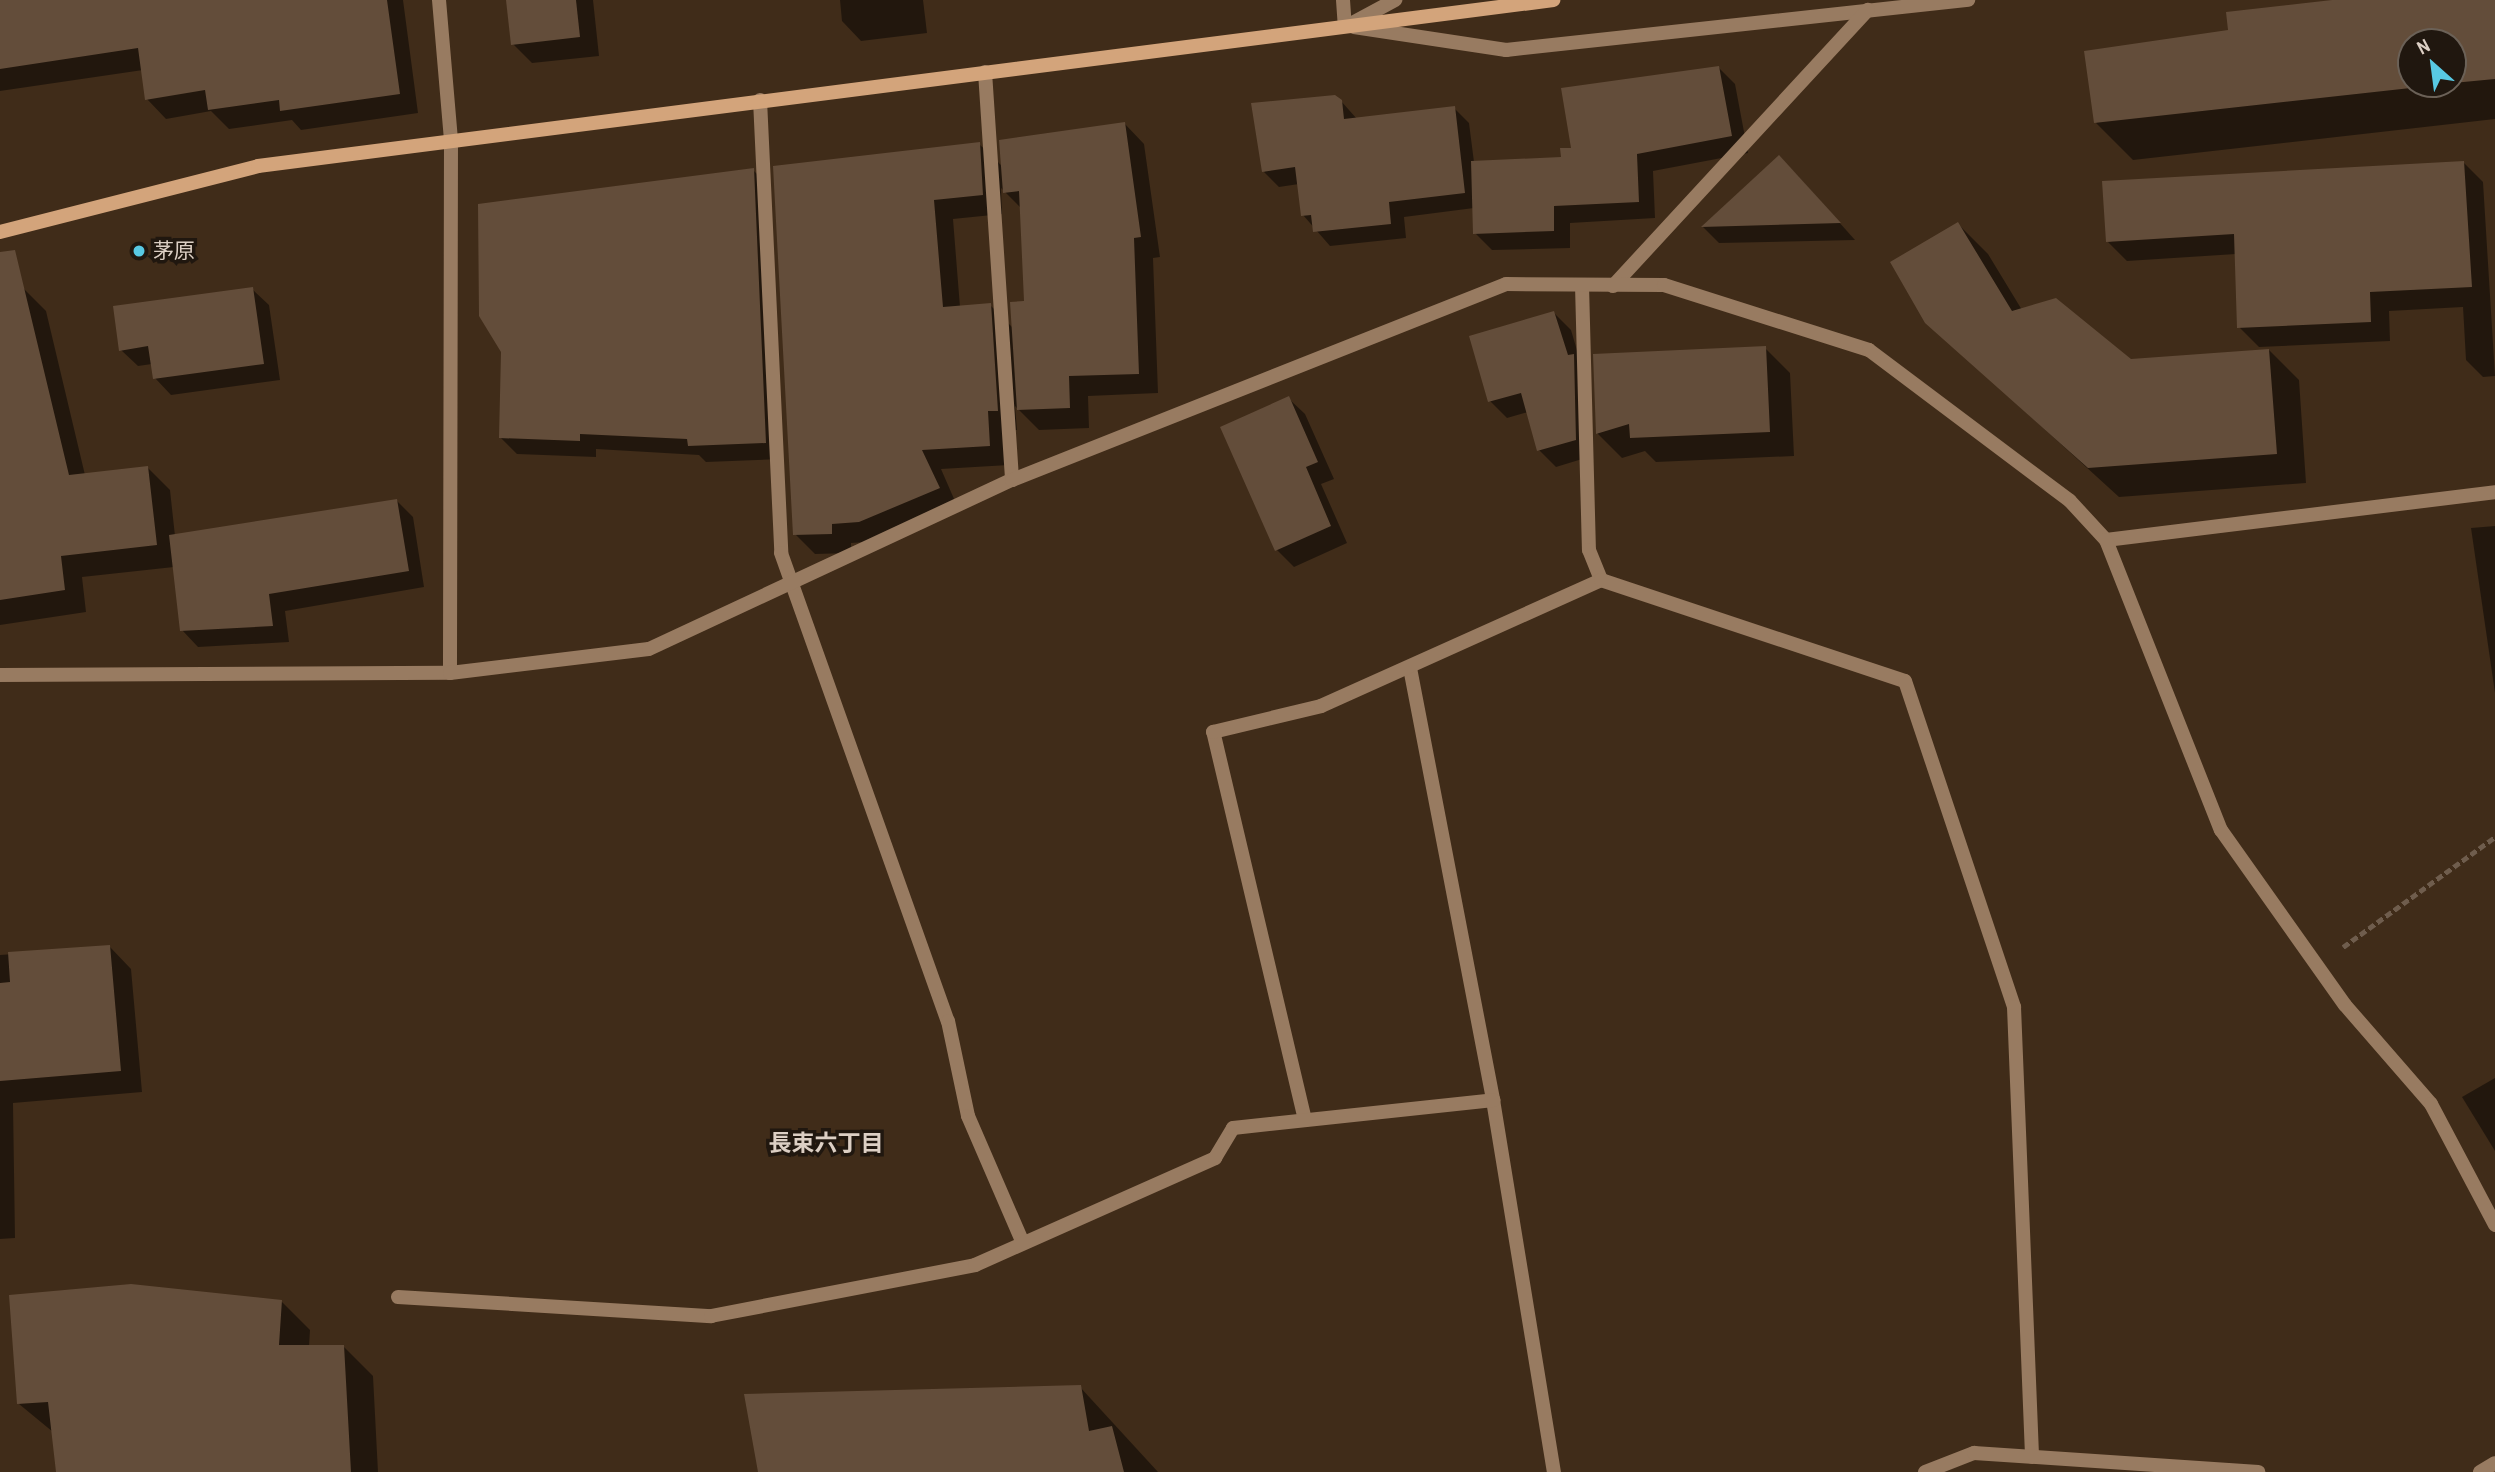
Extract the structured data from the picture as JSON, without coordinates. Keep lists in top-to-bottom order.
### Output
{
  "districts": ["長束六丁目"],
  "places": ["茅原"],
  "north": "top left"
}
